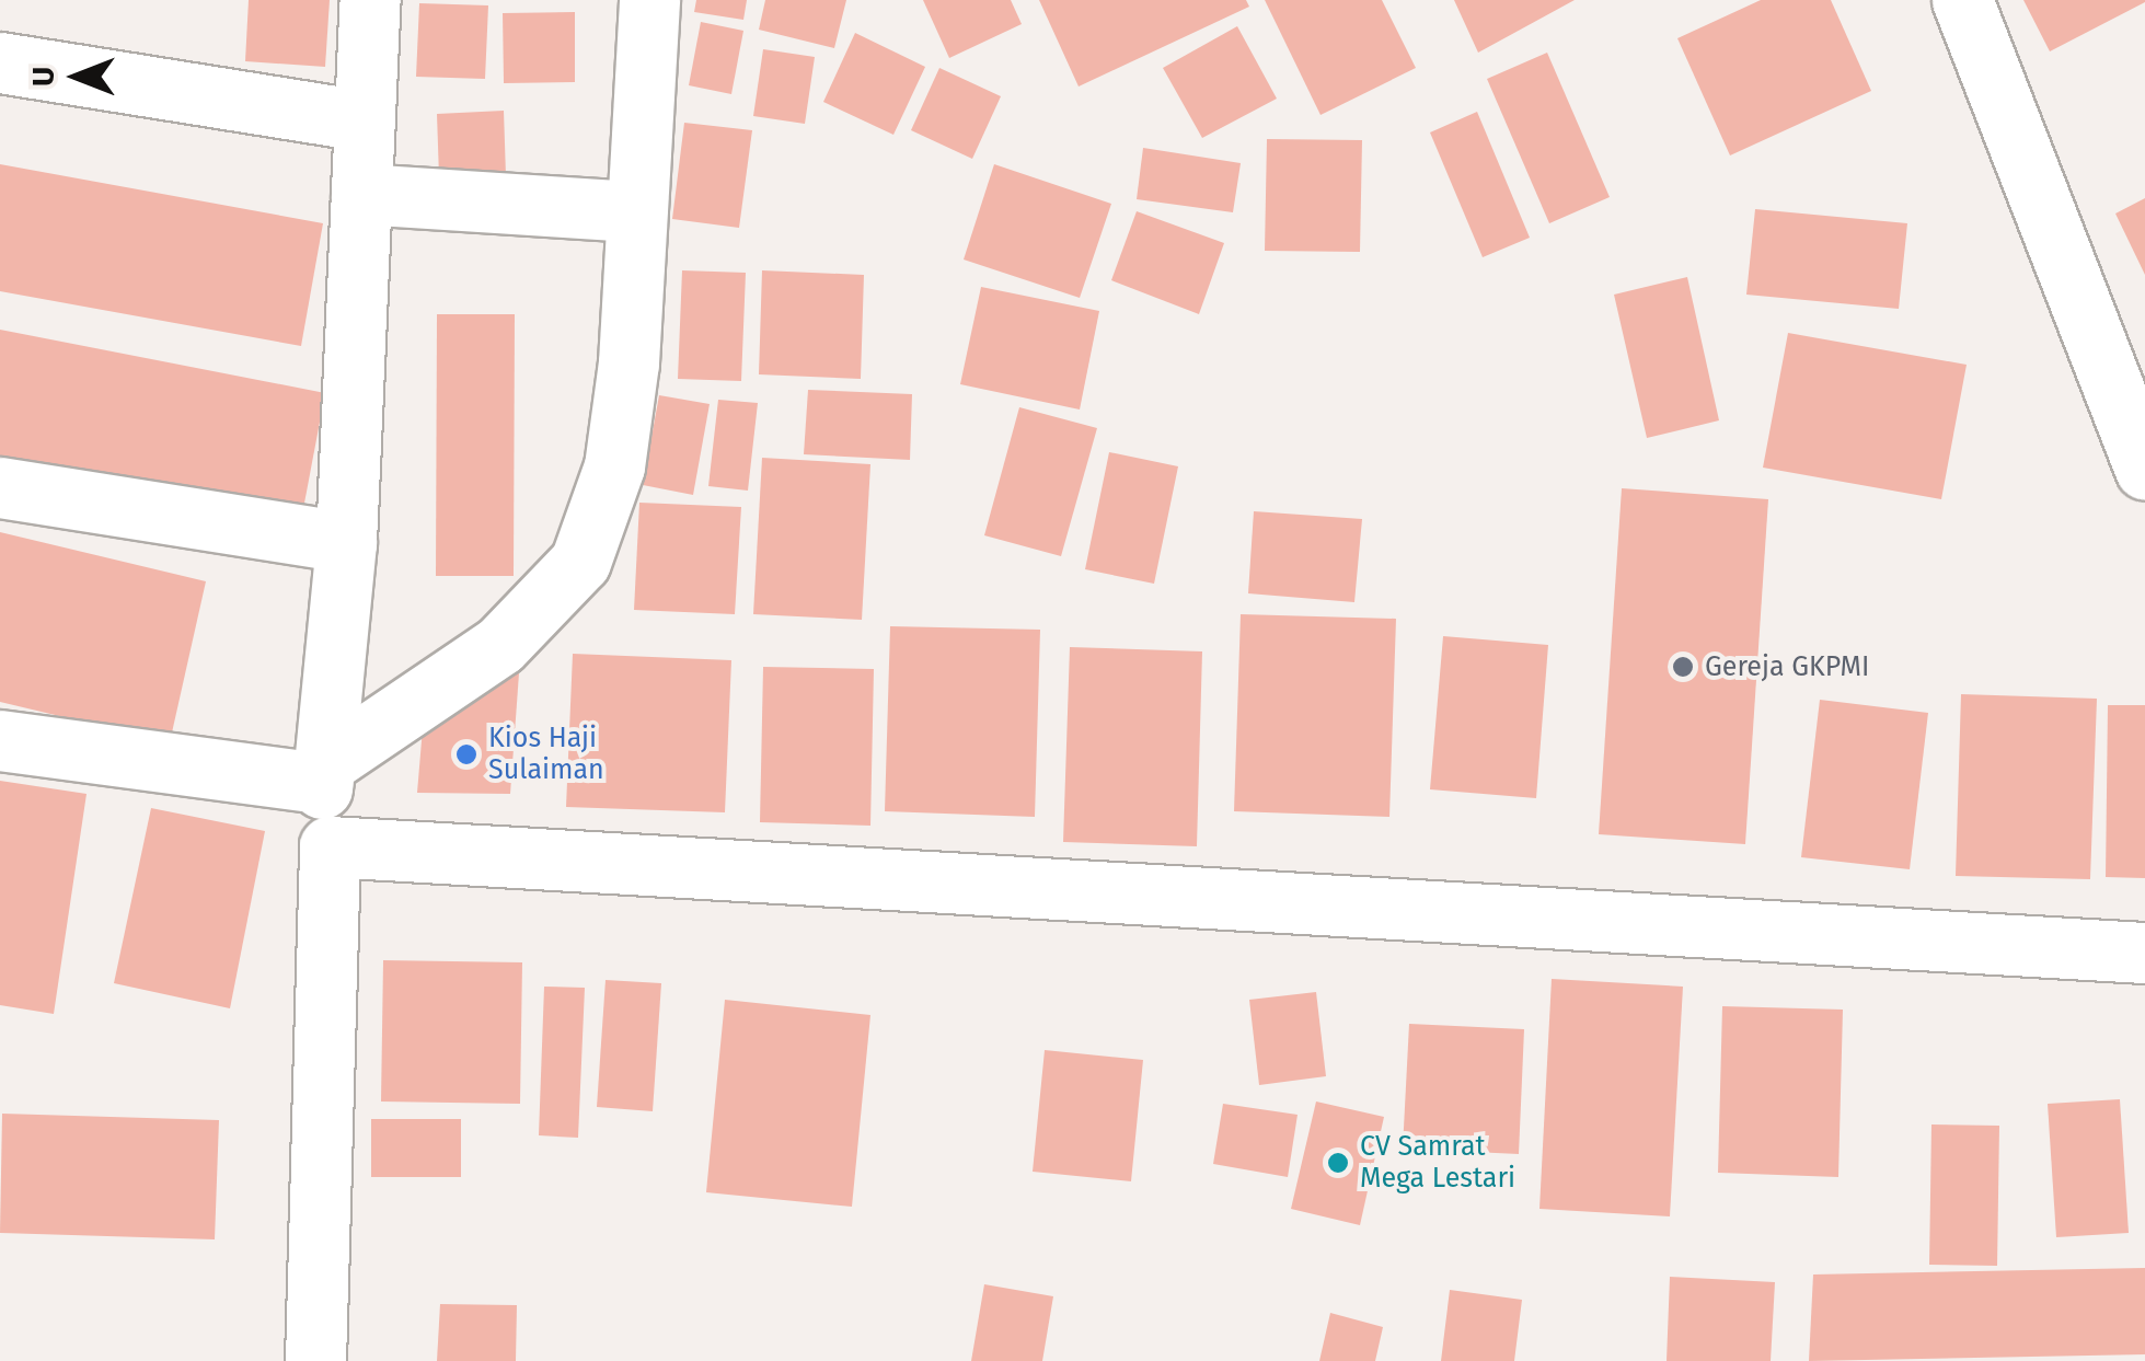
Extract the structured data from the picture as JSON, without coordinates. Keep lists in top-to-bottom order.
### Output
{
  "places": ["Gereja GKPMI", "Kios Haji Sulaiman", "CV Samrat Mega Lestari"],
  "north": "left"
}
